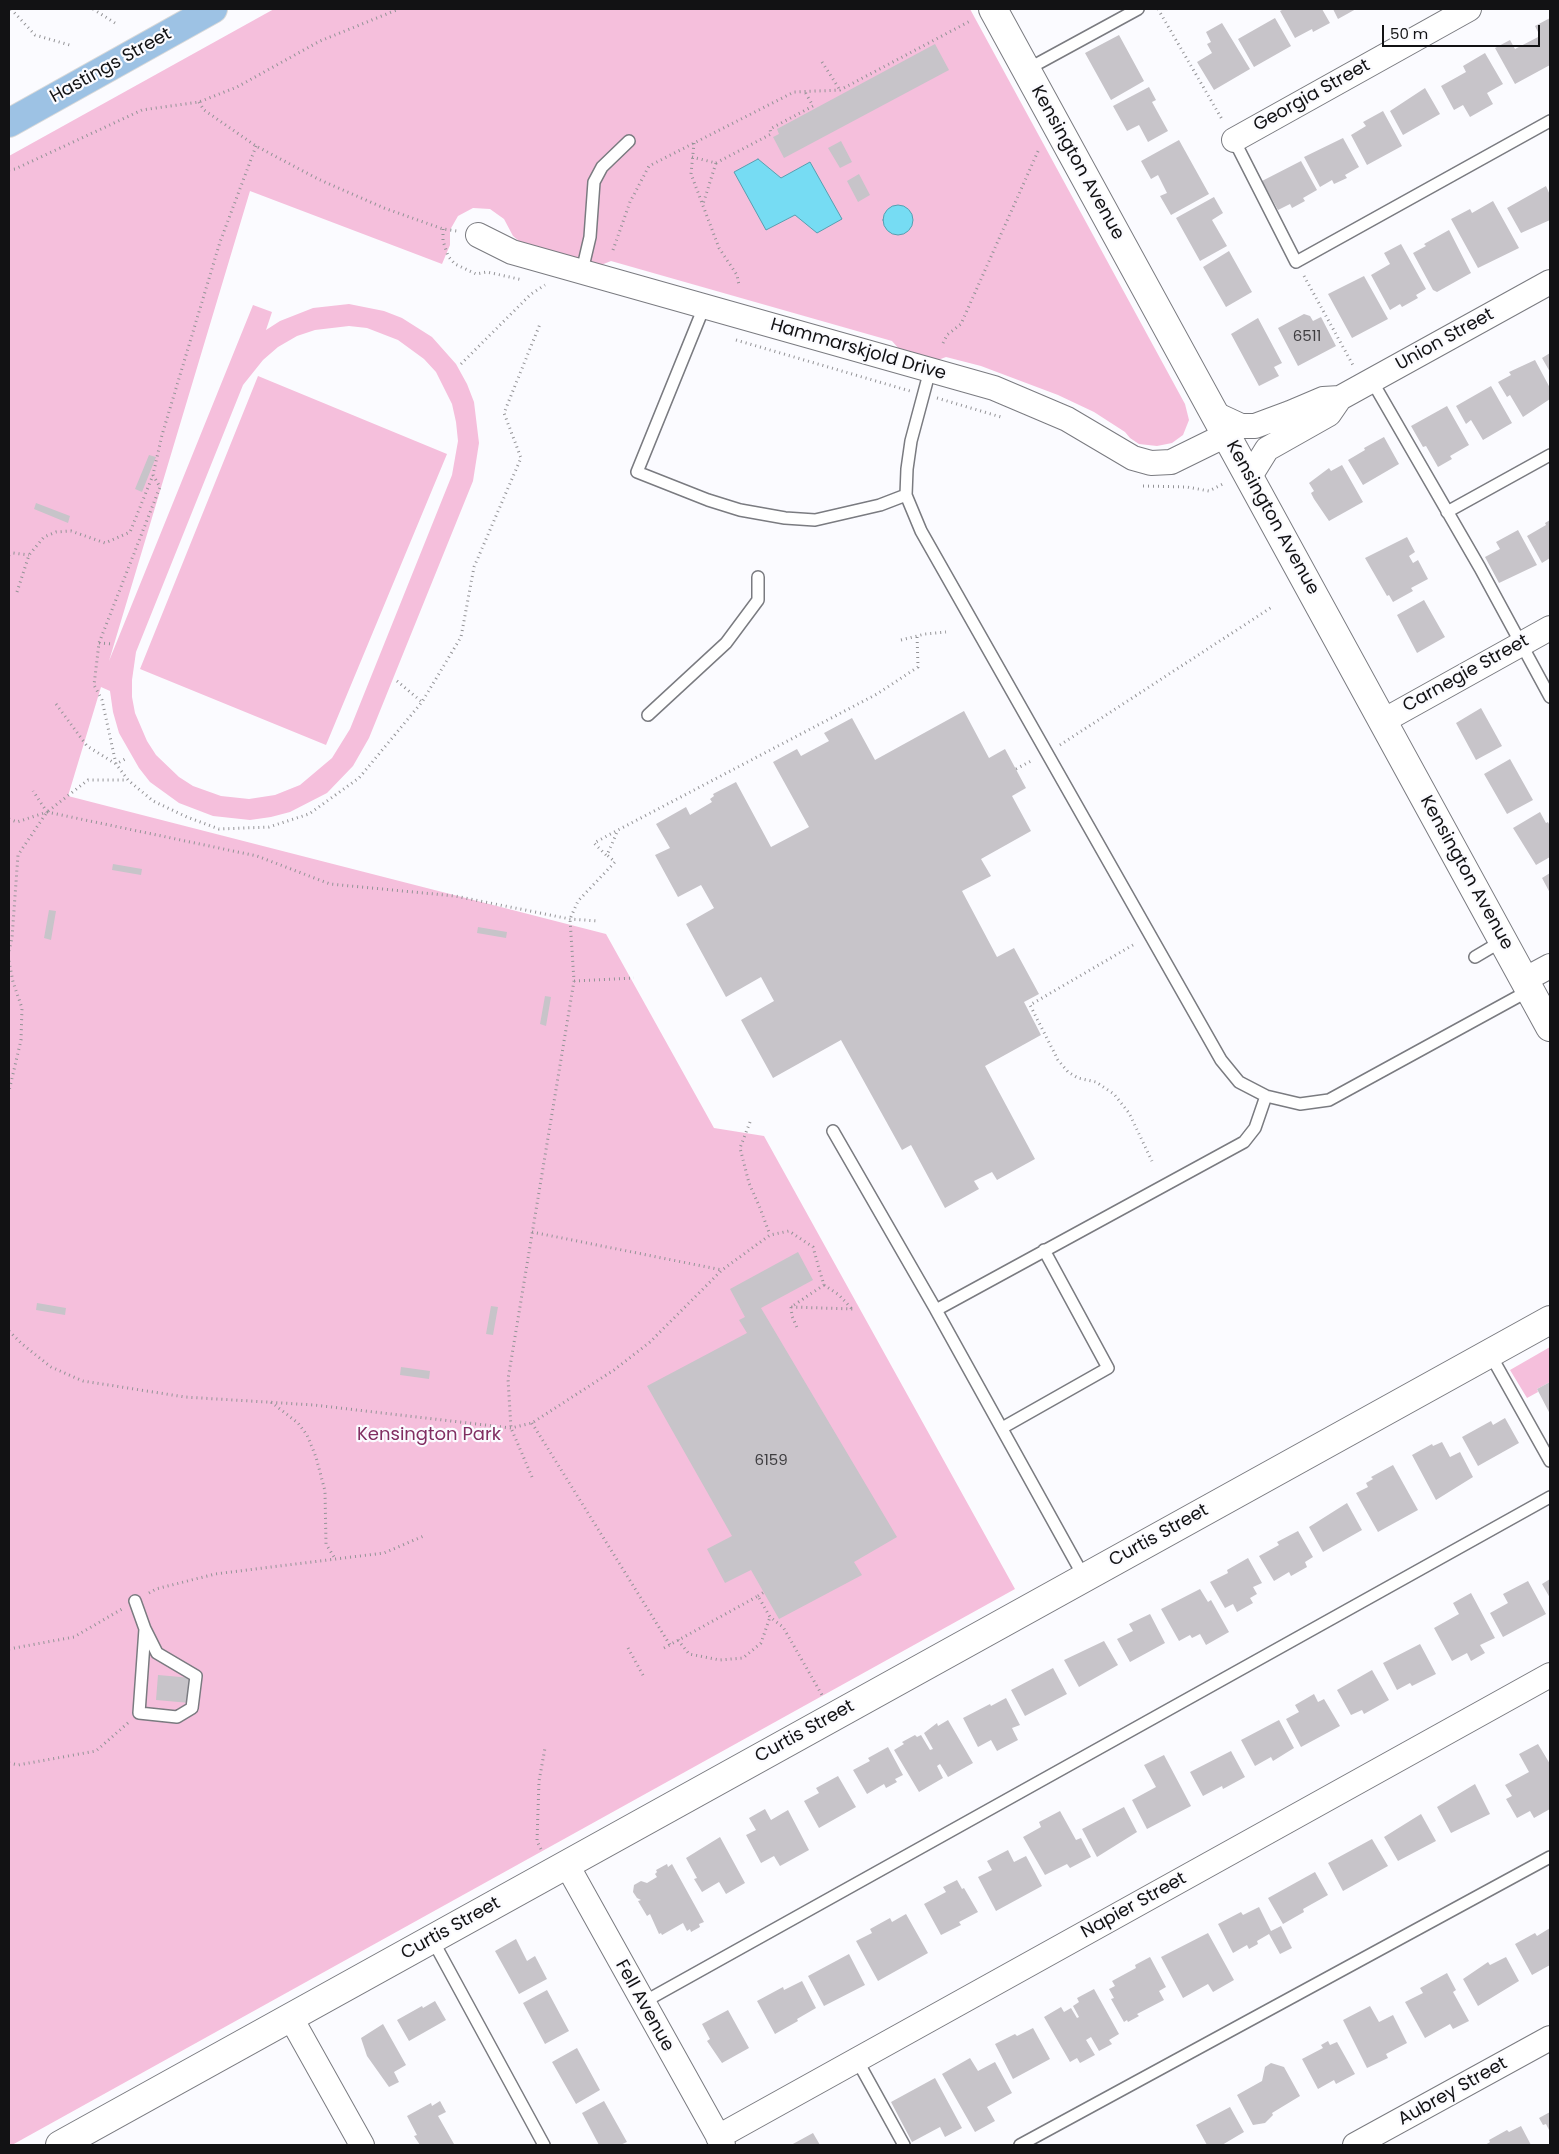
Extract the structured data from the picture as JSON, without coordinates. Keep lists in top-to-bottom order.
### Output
{
  "streets": {
    "main road": ["Hastings Street"],
    "street": [
      "Georgia Street",
      "Kensington Avenue",
      "Union Street",
      "Hammarskjold Drive",
      "Carnegie Street",
      "Curtis Street",
      "Napier Street",
      "Fell Avenue",
      "Aubrey Street"
    ]
  },
  "crossings": [
    ["Kensington Avenue", "Union Street"],
    ["Kensington Avenue", "Hammarskjold Drive"],
    ["Kensington Avenue", "Carnegie Street"],
    ["Union Street", "Hammarskjold Drive"],
    ["Curtis Street", "Fell Avenue"],
    ["Napier Street", "Fell Avenue"]
  ],
  "parks": ["Kensington Park"],
  "house_numbers": ["6511", "6159"],
  "scale_bar": "50 m"
}
